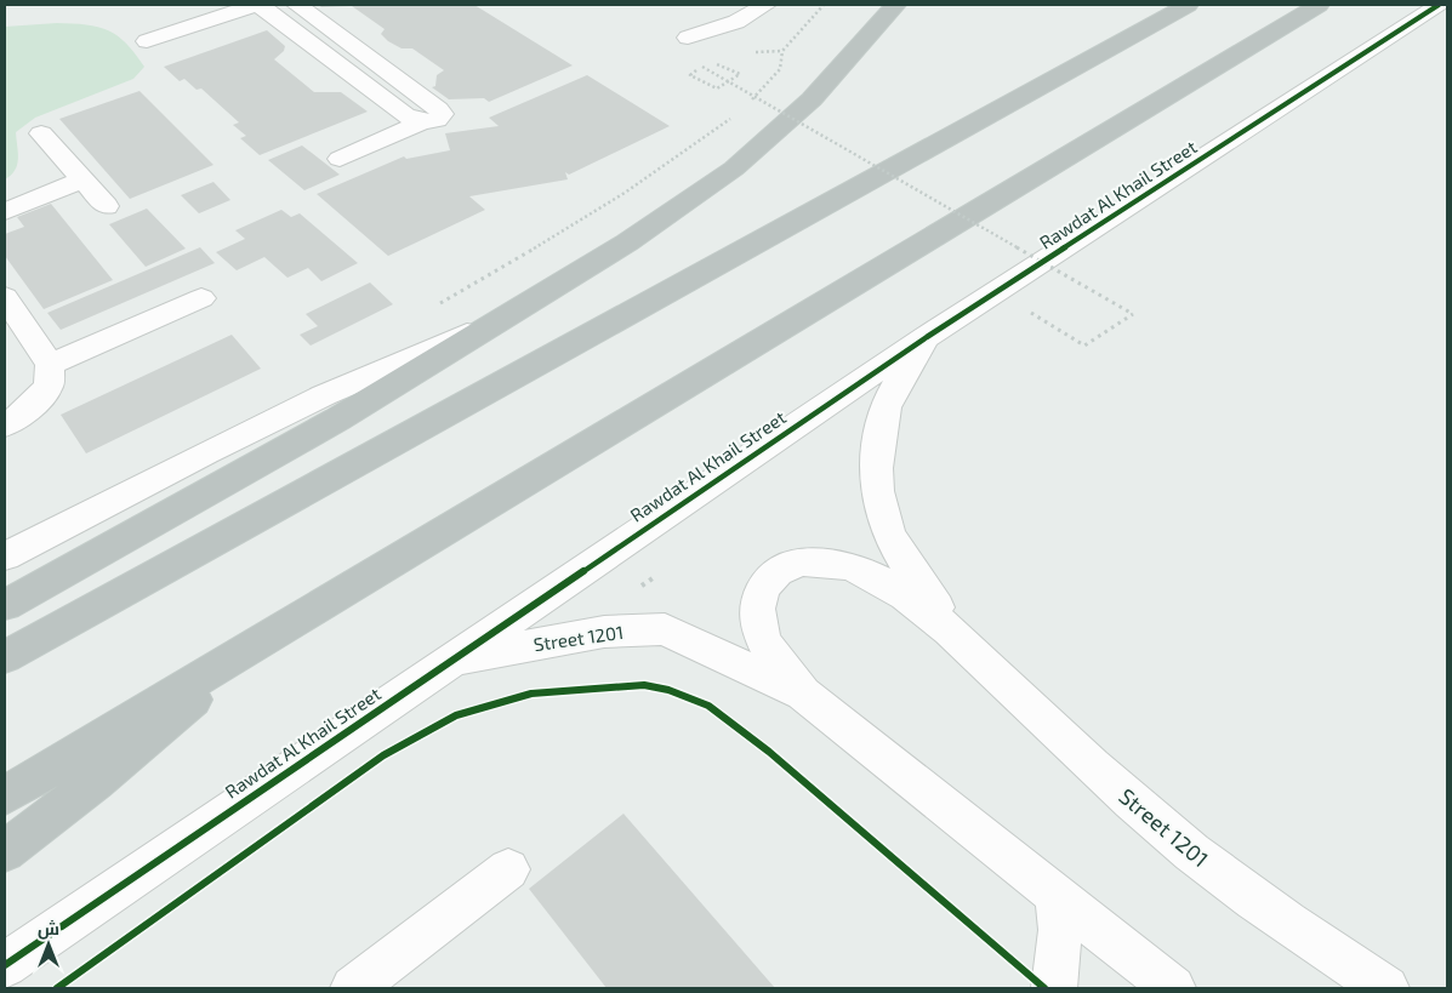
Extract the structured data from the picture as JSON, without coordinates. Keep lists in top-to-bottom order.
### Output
{
  "streets": {
    "street": ["Rawdat Al Khail Street", "Street 1201"]
  },
  "crossings": [
    ["Rawdat Al Khail Street", "Street 1201"]
  ],
  "north": "top"
}
